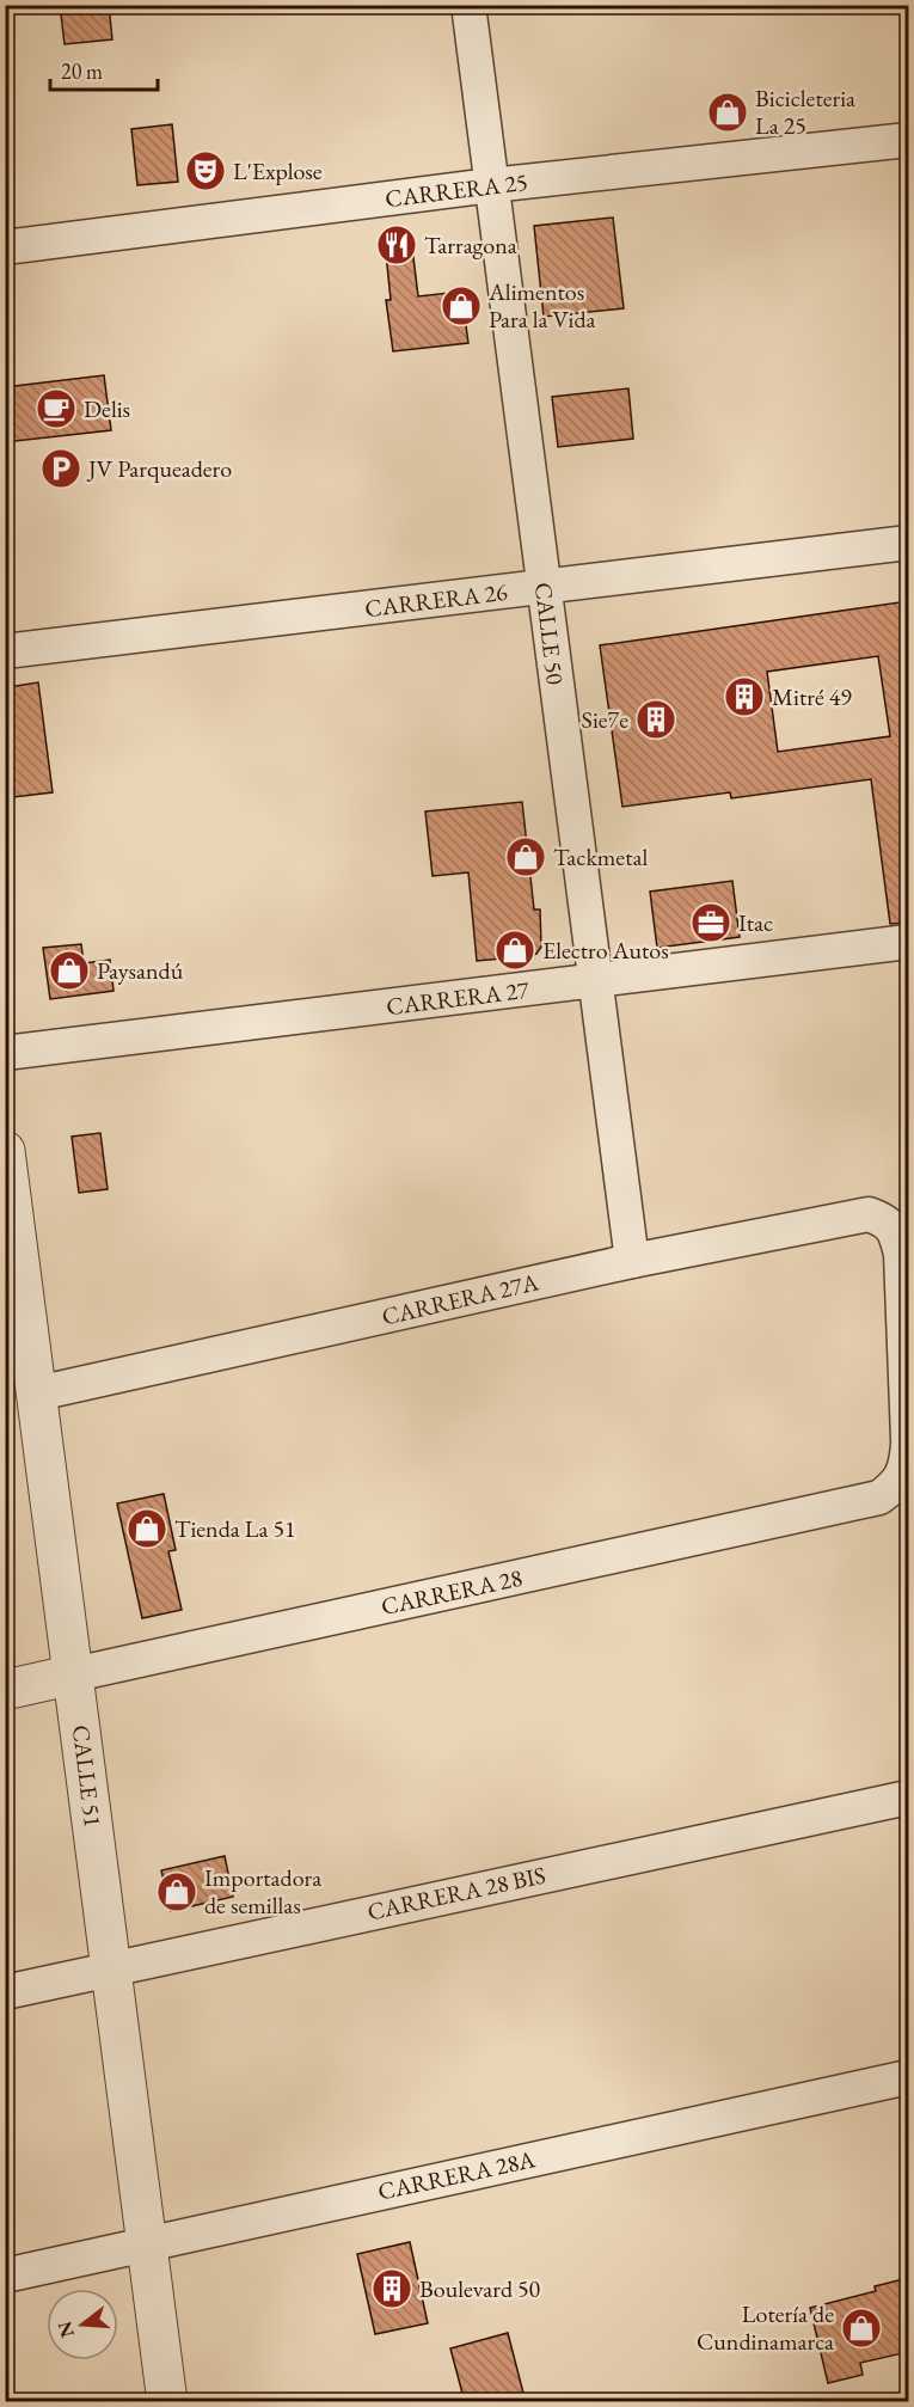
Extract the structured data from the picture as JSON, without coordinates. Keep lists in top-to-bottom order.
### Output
{
  "streets": {
    "street": [
      "CARRERA 25",
      "CARRERA 26",
      "CALLE 50",
      "CARRERA 27",
      "CARRERA 27A",
      "CARRERA 28",
      "CALLE 51",
      "CARRERA 28 BIS",
      "CARRERA 28A"
    ]
  },
  "crossings": [
    ["CARRERA 25", "CALLE 50"],
    ["CARRERA 26", "CALLE 50"],
    ["CALLE 50", "CARRERA 27"],
    ["CALLE 50", "CARRERA 27A"],
    ["CARRERA 27A", "CALLE 51"],
    ["CARRERA 28", "CALLE 51"],
    ["CALLE 51", "CARRERA 28 BIS"],
    ["CALLE 51", "CARRERA 28A"]
  ],
  "places": {
    "shop": [
      "Bicicleteria La 25",
      "Alimentos Para la Vida",
      "Tackmetal",
      "Electro Autos",
      "Paysandú",
      "Tienda La 51",
      "Importadora de semillas",
      "Lotería de Cundinamarca"
    ],
    "theatre": ["L'Explose"],
    "restaurant": ["Tarragona"],
    "cafe": ["Delis"],
    "parking": ["JV Parqueadero"],
    "building": ["Mitré 49", "Sie7e", "Boulevard 50"],
    "office": ["Itac"]
  },
  "scale_bar": "20 m",
  "north": "left"
}
